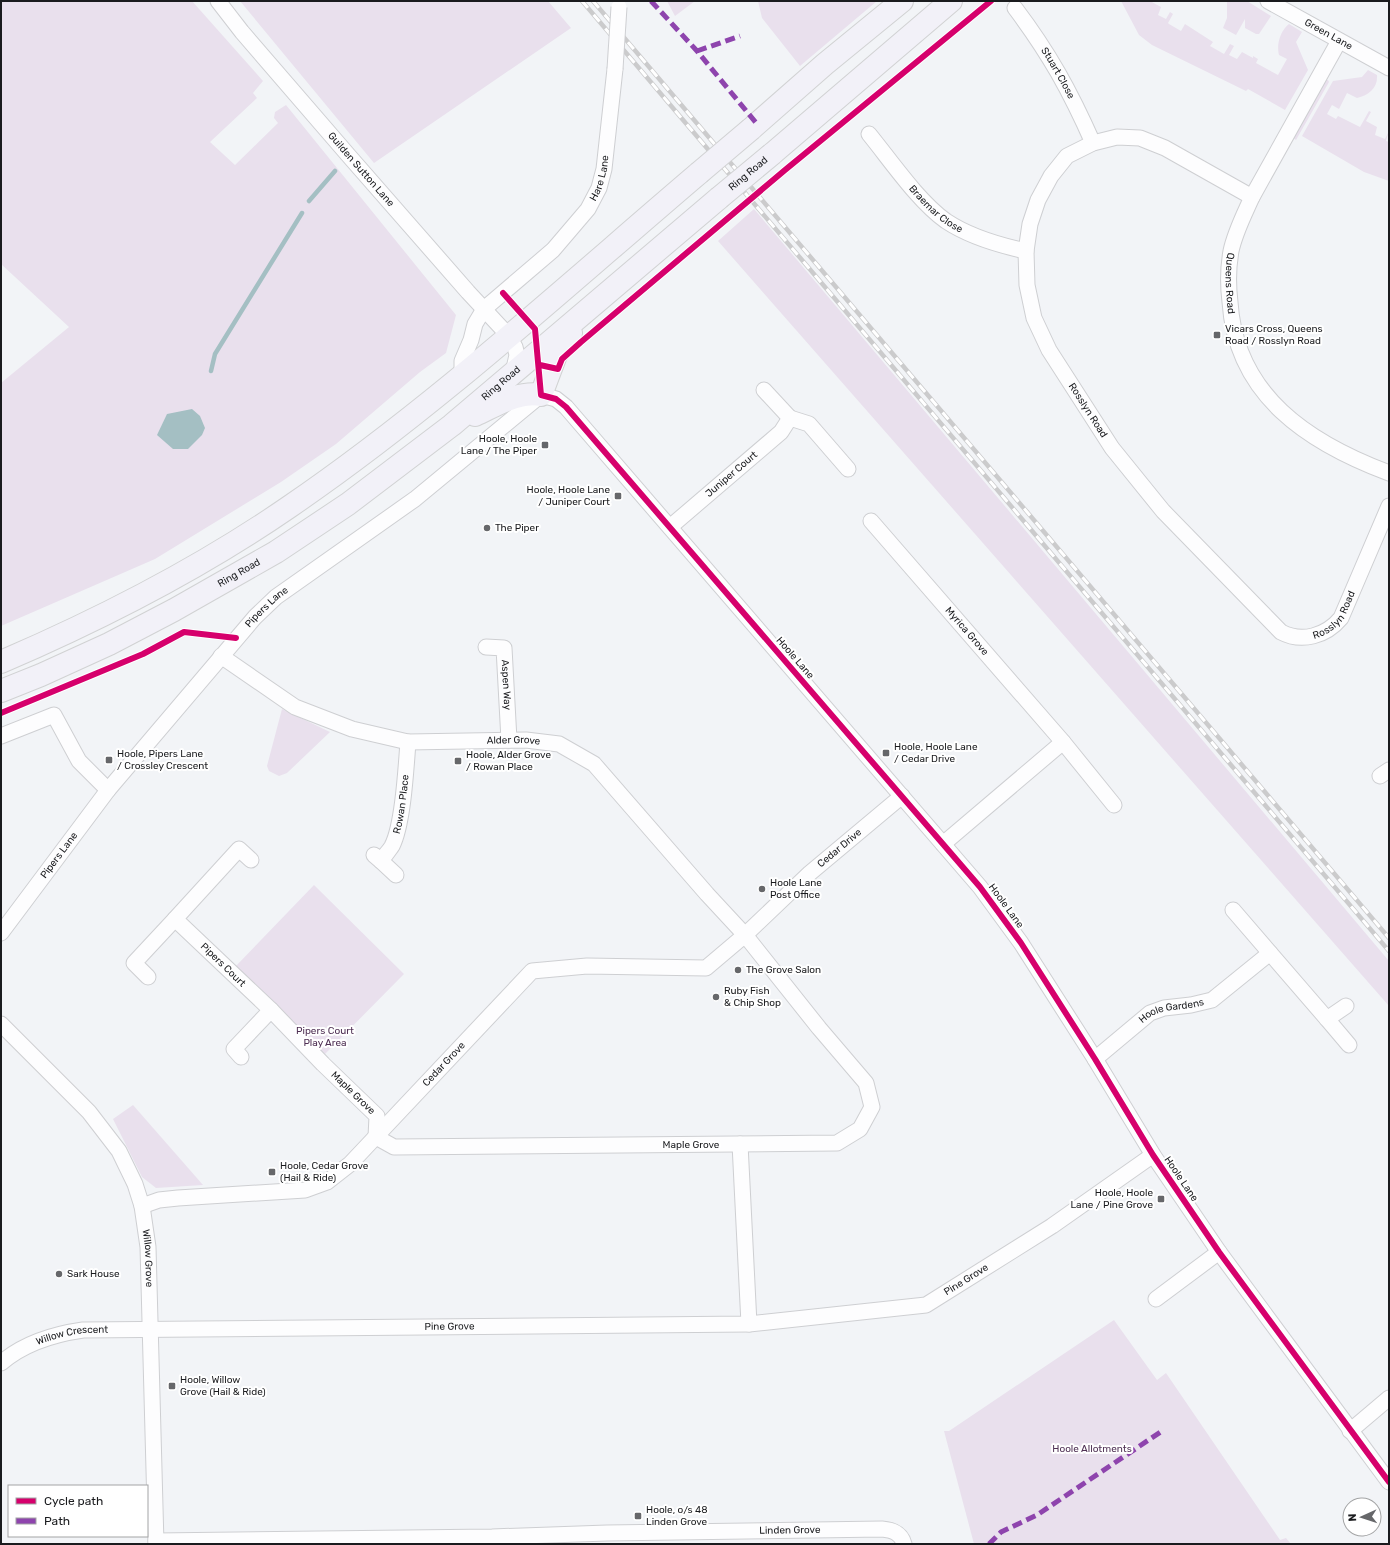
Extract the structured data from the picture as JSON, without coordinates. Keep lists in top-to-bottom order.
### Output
{
  "streets": {
    "highway": ["Ring Road"],
    "street": [
      "Green Lane",
      "Stuart Close",
      "Guilden Sutton Lane",
      "Hare Lane",
      "Braemar Close",
      "Queens Road",
      "Rosslyn Road",
      "Juniper Court",
      "Pipers Lane",
      "Myrica Grove",
      "Hoole Lane",
      "Aspen Way",
      "Alder Grove",
      "Rowan Place",
      "Cedar Drive",
      "Pipers Court",
      "Hoole Gardens",
      "Cedar Grove",
      "Maple Grove",
      "Willow Grove",
      "Pine Grove",
      "Willow Crescent",
      "Linden Grove"
    ]
  },
  "crossings": [
    ["Green Lane", "Queens Road"],
    ["Stuart Close", "Rosslyn Road"],
    ["Guilden Sutton Lane", "Ring Road"],
    ["Guilden Sutton Lane", "Hare Lane"],
    ["Braemar Close", "Rosslyn Road"],
    ["Queens Road", "Rosslyn Road"],
    ["Juniper Court", "Hoole Lane"],
    ["Pipers Lane", "Hoole Lane"],
    ["Pipers Lane", "Alder Grove"],
    ["Hoole Lane", "Cedar Drive"],
    ["Hoole Lane", "Hoole Gardens"],
    ["Hoole Lane", "Pine Grove"],
    ["Aspen Way", "Alder Grove"],
    ["Alder Grove", "Rowan Place"],
    ["Alder Grove", "Cedar Drive"],
    ["Alder Grove", "Cedar Grove"],
    ["Alder Grove", "Maple Grove"],
    ["Cedar Drive", "Cedar Grove"],
    ["Cedar Drive", "Maple Grove"],
    ["Pipers Court", "Maple Grove"],
    ["Cedar Grove", "Maple Grove"],
    ["Cedar Grove", "Willow Grove"],
    ["Willow Grove", "Pine Grove"],
    ["Willow Grove", "Willow Crescent"],
    ["Willow Grove", "Linden Grove"],
    ["Pine Grove", "Willow Crescent"]
  ],
  "parks": ["Pipers Court Play Area", "Hoole Allotments"],
  "places": {
    "transit": [
      "Vicars Cross, Queens Road / Rosslyn Road",
      "Hoole, Hoole Lane / The Piper",
      "Hoole, Hoole Lane / Juniper Court",
      "Hoole, Hoole Lane / Cedar Drive",
      "Hoole, Pipers Lane / Crossley Crescent",
      "Hoole, Alder Grove / Rowan Place",
      "Hoole, Cedar Grove (Hail & Ride)",
      "Hoole, Hoole Lane / Pine Grove",
      "Hoole, Willow Grove (Hail & Ride)",
      "Hoole, o/s 48 Linden Grove"
    ],
    "other": [
      "The Piper",
      "Hoole Lane Post Office",
      "The Grove Salon",
      "Ruby Fish & Chip Shop",
      "Sark House"
    ]
  },
  "legend": ["Cycle path", "Path"],
  "north": "left"
}
